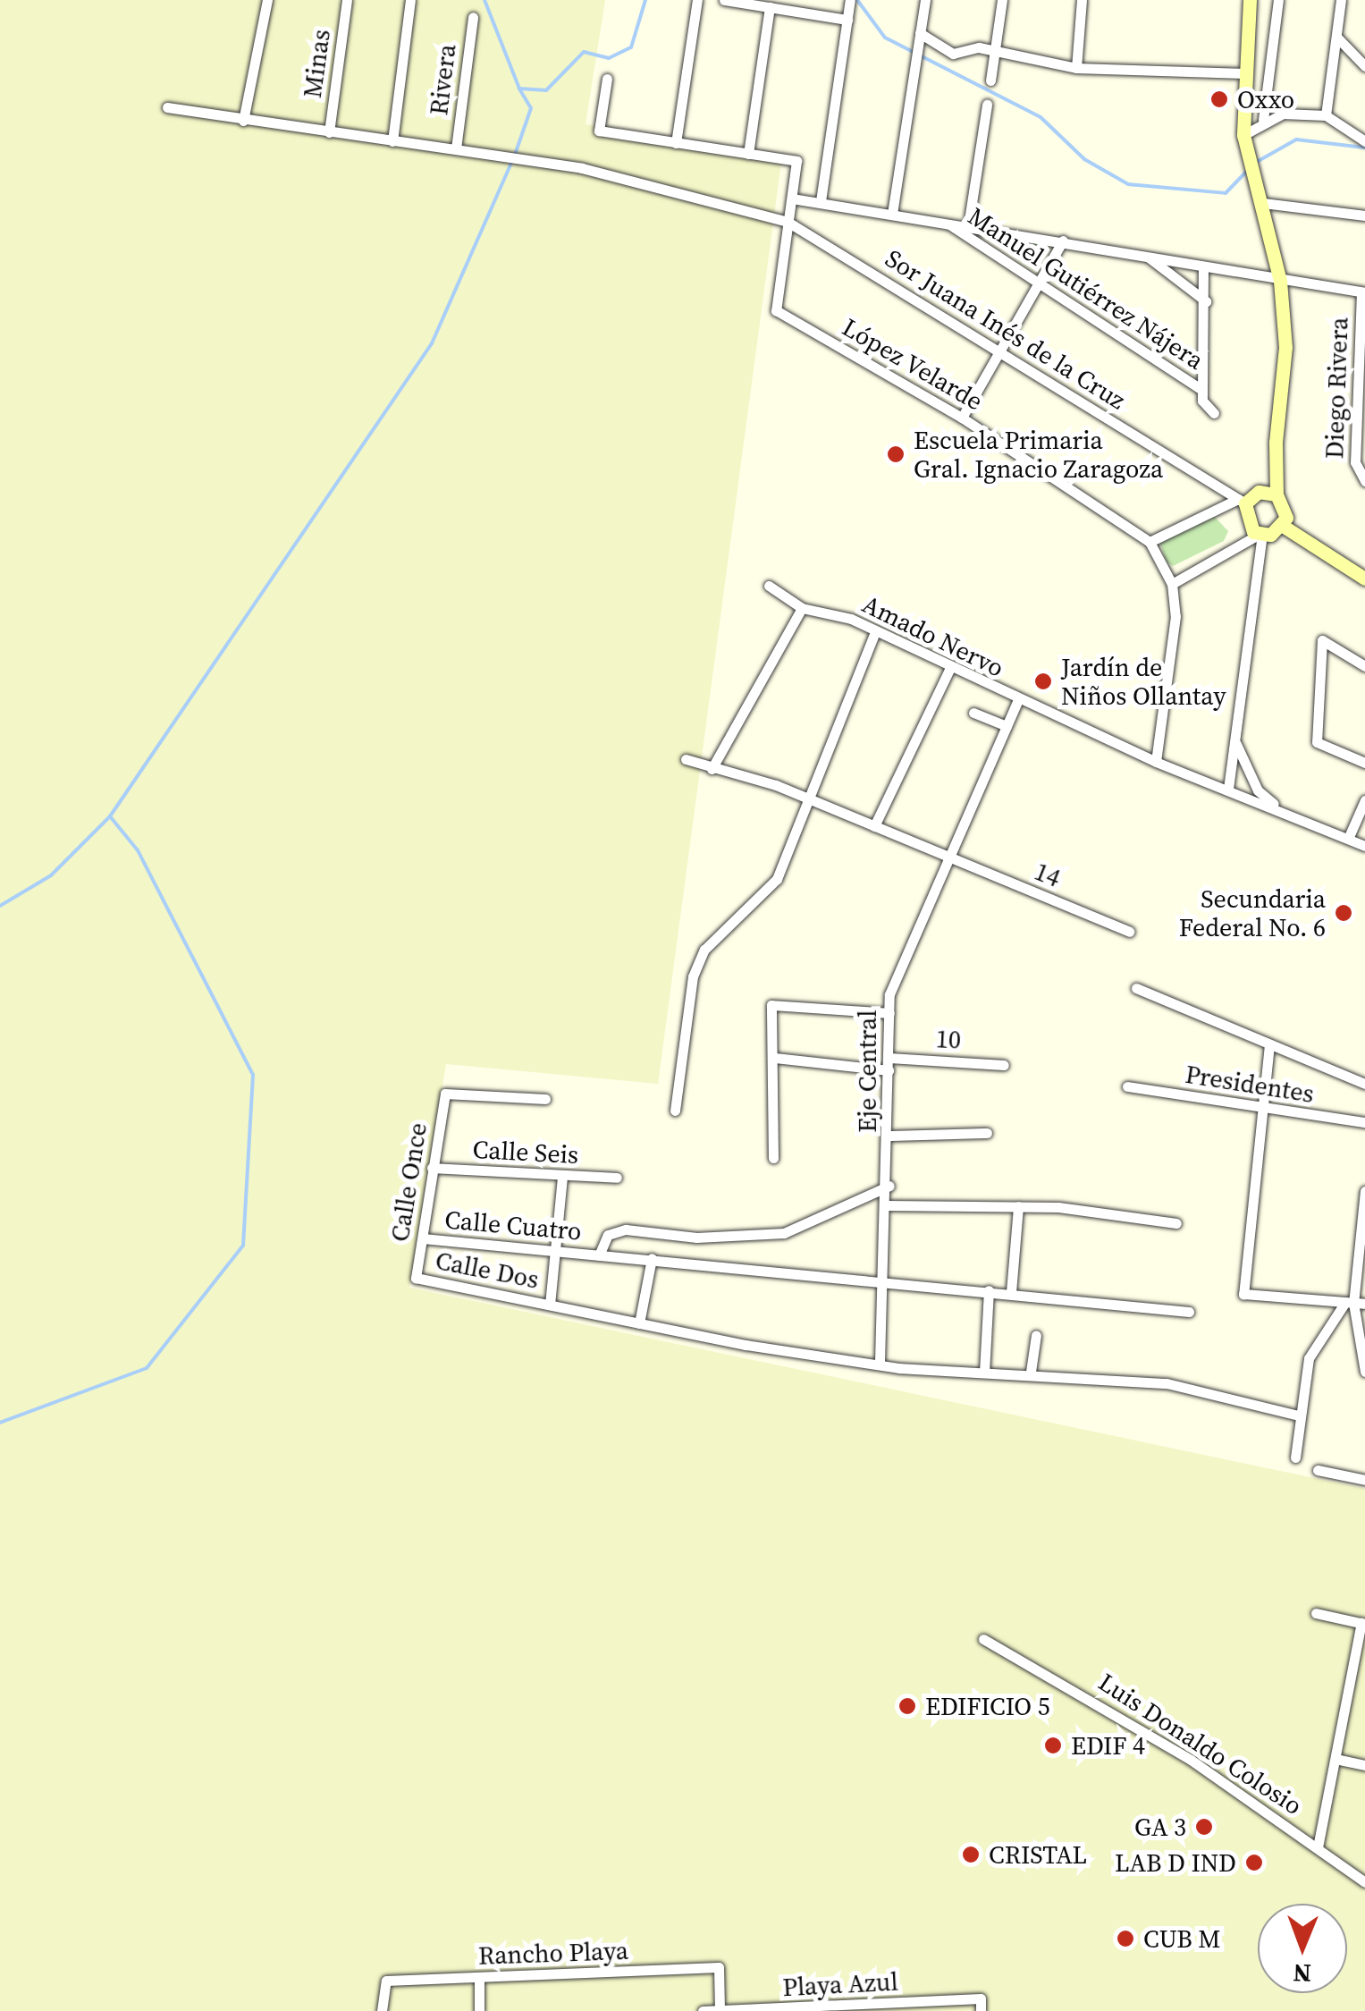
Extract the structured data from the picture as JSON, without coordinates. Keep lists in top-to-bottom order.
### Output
{
  "streets": {
    "street": [
      "Minas",
      "Rivera",
      "Manuel Gutiérrez Nájera",
      "Sor Juana Inés de la Cruz",
      "López Velarde",
      "Diego Rivera",
      "Amado Nervo",
      "14",
      "10",
      "Eje Central",
      "Presidentes",
      "Calle Seis",
      "Calle Once",
      "Calle Cuatro",
      "Calle Dos",
      "Luis Donaldo Colosio",
      "Rancho Playa",
      "Playa Azul"
    ]
  },
  "crossings": [
    ["Minas", "Sor Juana Inés de la Cruz"],
    ["Rivera", "Sor Juana Inés de la Cruz"],
    ["Sor Juana Inés de la Cruz", "López Velarde"],
    ["Amado Nervo", "Eje Central"],
    ["14", "Eje Central"],
    ["10", "Eje Central"],
    ["Eje Central", "Calle Cuatro"],
    ["Eje Central", "Calle Dos"],
    ["Calle Seis", "Calle Once"],
    ["Calle Once", "Calle Cuatro"],
    ["Calle Once", "Calle Dos"],
    ["Rancho Playa", "Playa Azul"]
  ],
  "places": [
    "Oxxo",
    "Escuela Primaria Gral. Ignacio Zaragoza",
    "Jardín de Niños Ollantay",
    "Secundaria Federal No. 6",
    "EDIFICIO 5",
    "EDIF 4",
    "GA 3",
    "CRISTAL",
    "LAB D IND",
    "CUB M"
  ],
  "north": "bottom"
}
